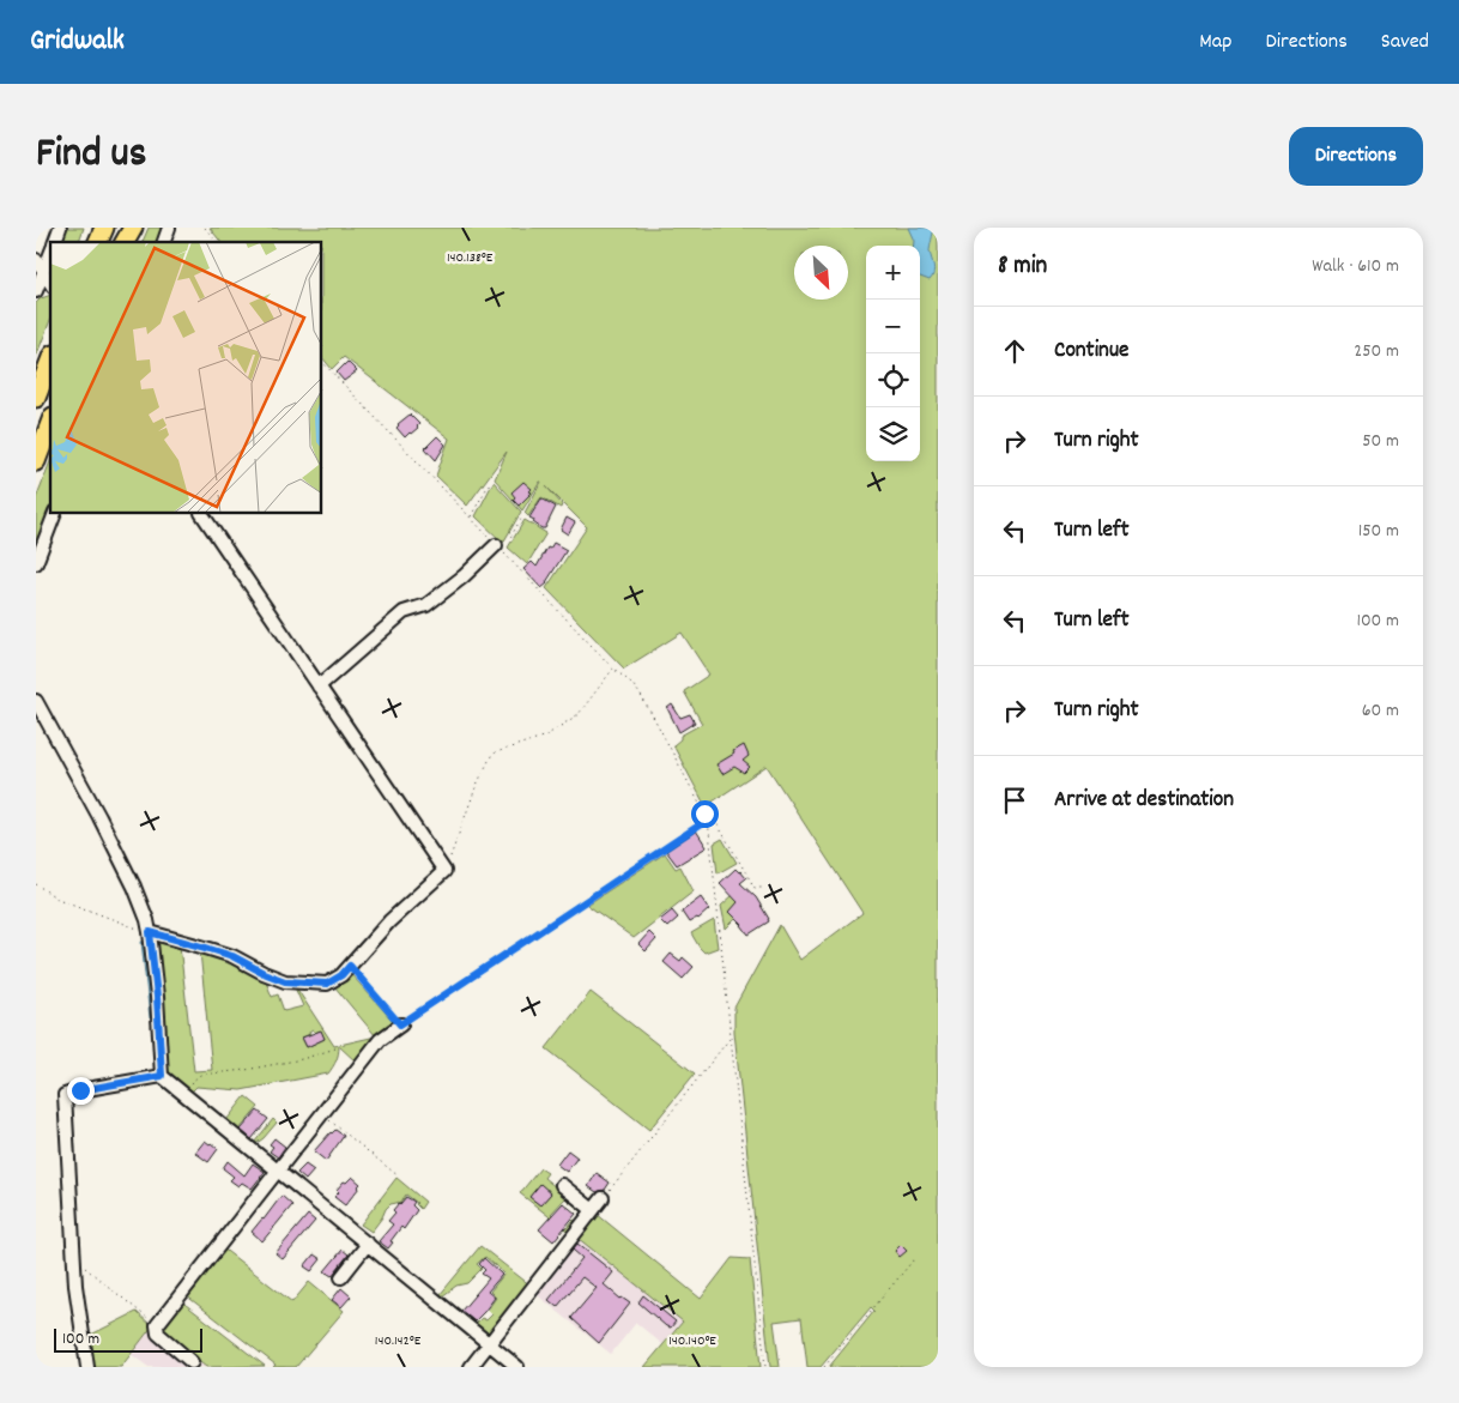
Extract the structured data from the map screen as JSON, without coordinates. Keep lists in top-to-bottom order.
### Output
{
  "scale_bar": "100 m",
  "north": "bottom right",
  "page": {
    "header": "Gridwalk",
    "nav": ["Map", "Directions", "Saved"],
    "title": "Find us",
    "buttons": "Directions",
    "heading": ["8 min", "Walk · 610 m"],
    "map_buttons": ["+", "−"],
    "list": [
      ["Continue", "250 m"],
      ["Turn right", "50 m"],
      ["Turn left", "150 m"],
      ["Turn left", "100 m"],
      ["Turn right", "60 m"],
      "Arrive at destination"
    ],
    "scale": "100 m"
  },
  "coordinates": ["140.138°E", "140.142°E", "140.140°E"]
}
